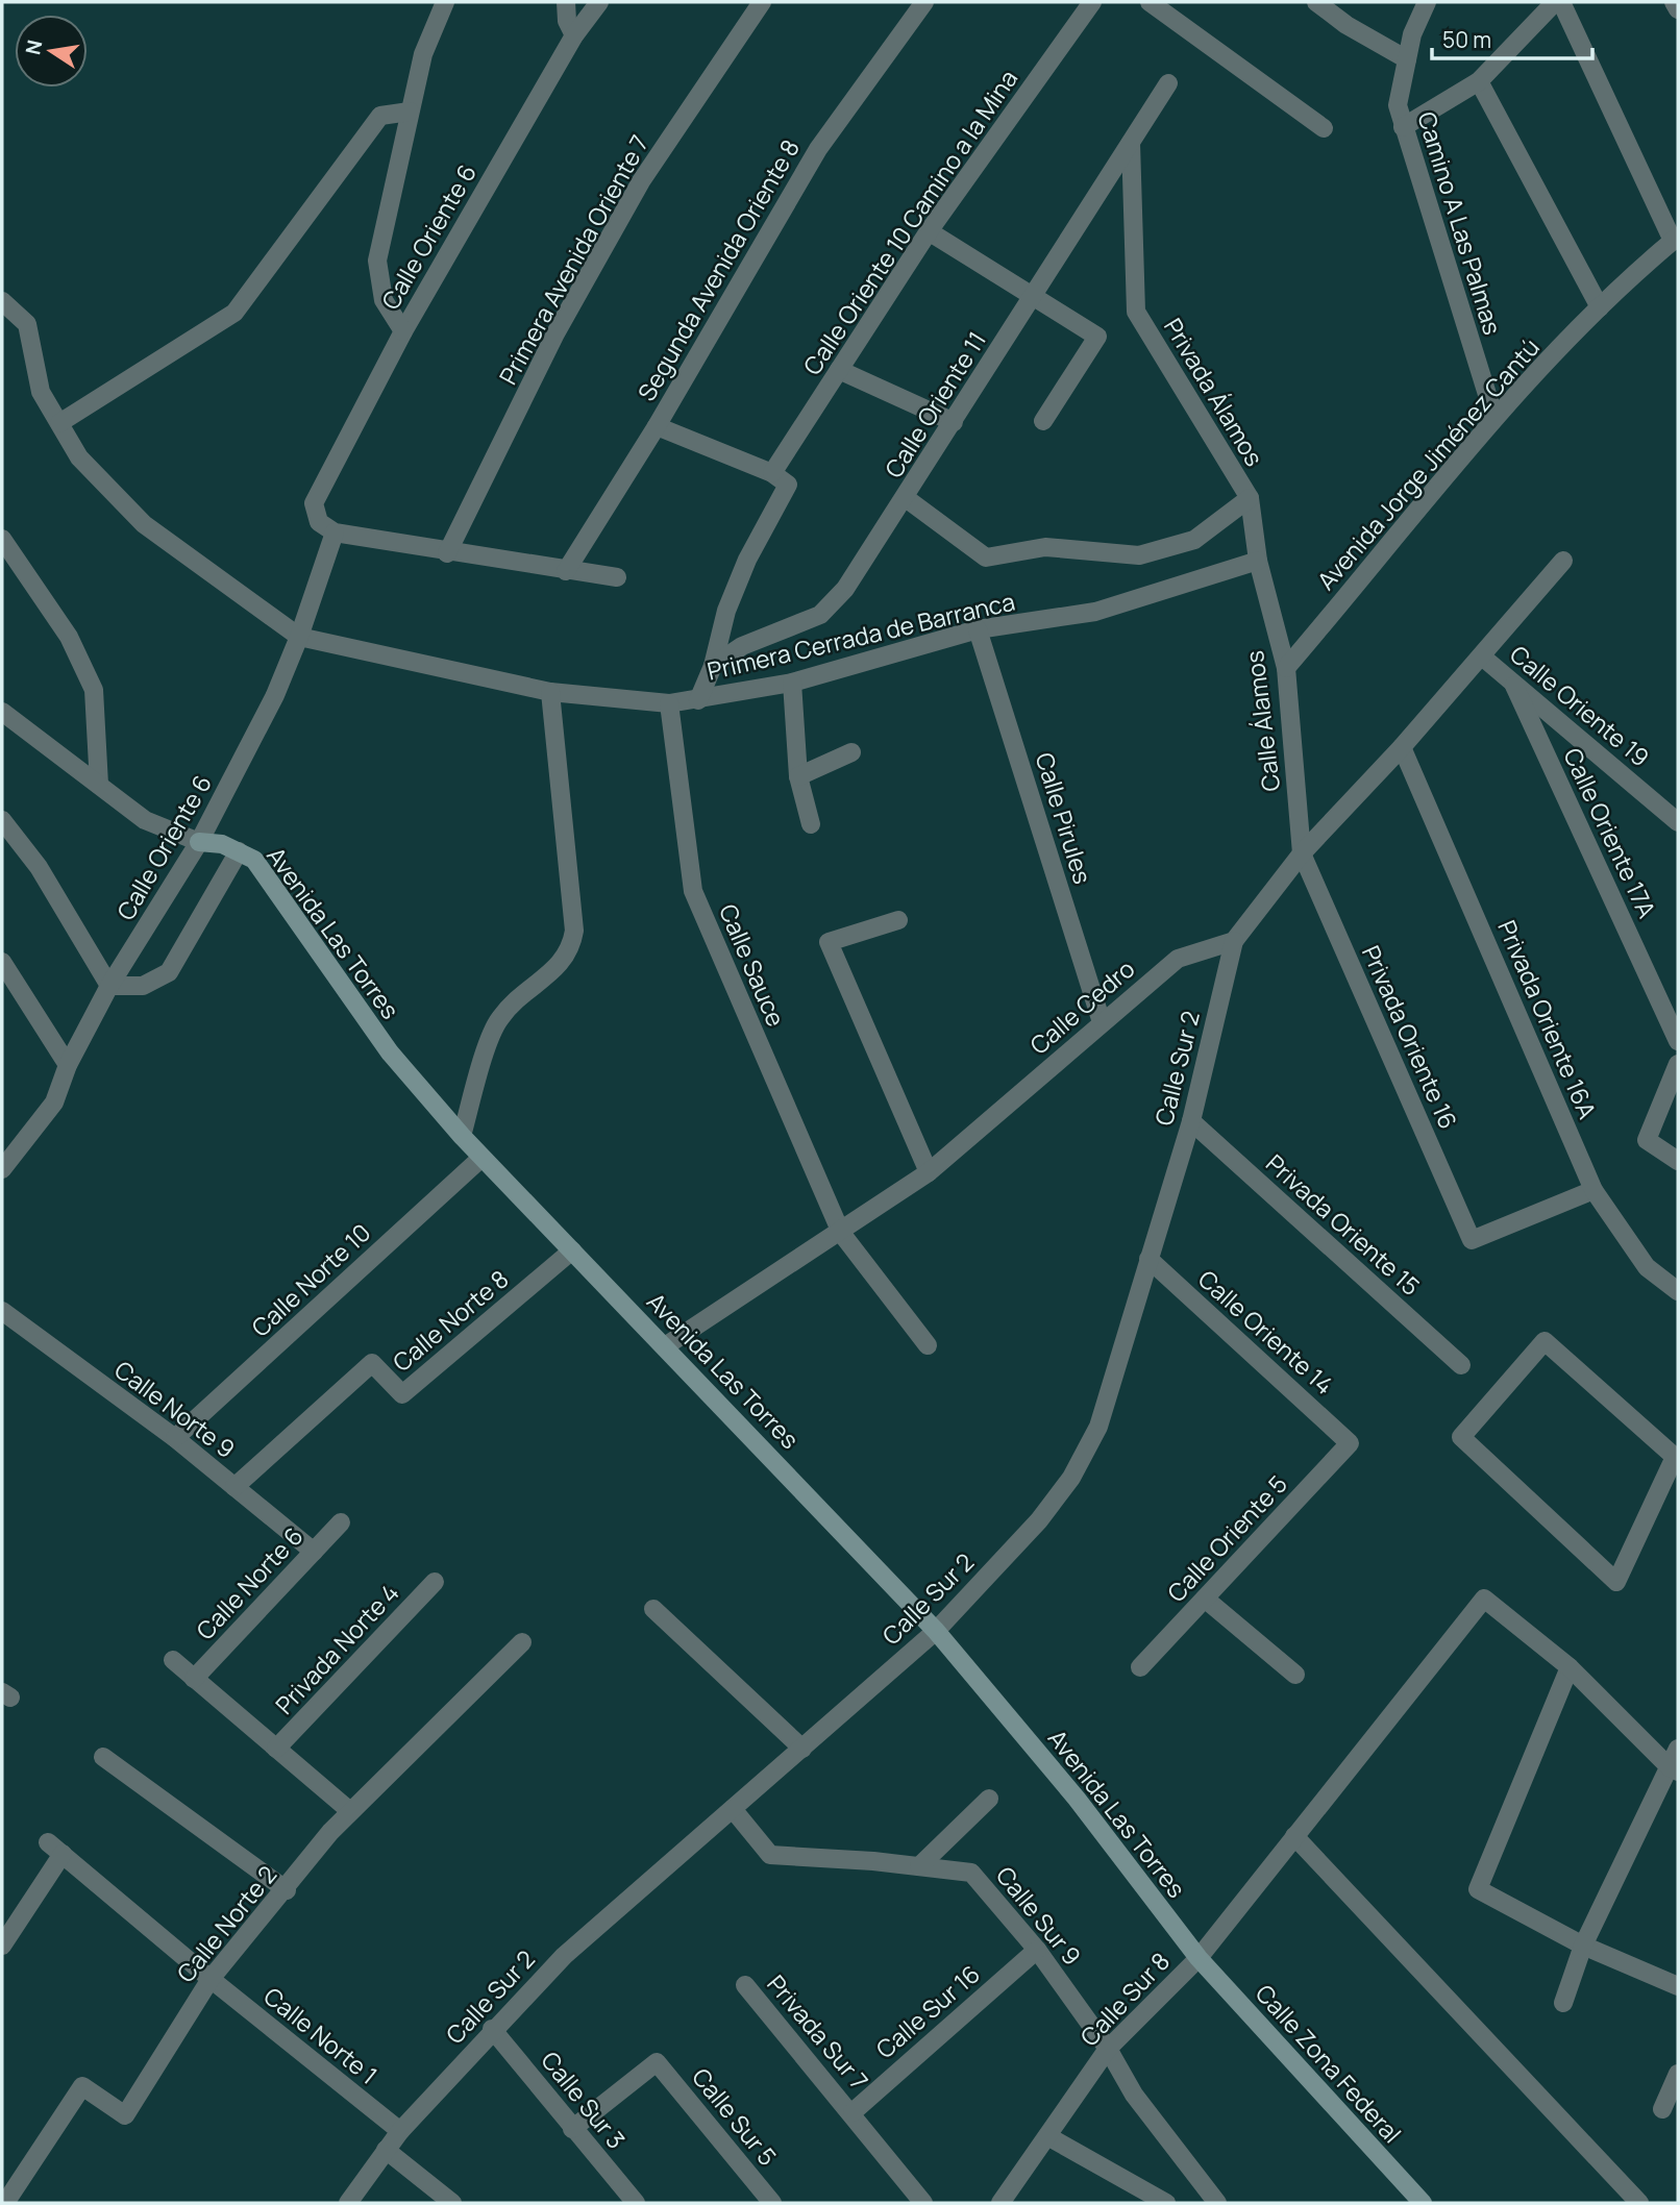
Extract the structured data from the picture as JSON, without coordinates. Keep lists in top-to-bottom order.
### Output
{
  "streets": {
    "main road": ["Avenida Las Torres", "Calle Zona Federal"],
    "street": [
      "Calle Oriente 10 Camino a la Mina",
      "Camino A Las Palmas",
      "Calle Oriente 6",
      "Primera Avenida Oriente 7",
      "Segunda Avenida Oriente 8",
      "Privada Álamos",
      "Calle Oriente 11",
      "Avenida Jorge Jiménez Cantú",
      "Primera Cerrada de Barranca",
      "Calle Oriente 19",
      "Calle Álamos",
      "Calle Pirules",
      "Calle Oriente 17A",
      "Calle Sauce",
      "Calle Cedro",
      "Privada Oriente 16A",
      "Privada Oriente 16",
      "Calle Sur 2",
      "Privada Oriente 15",
      "Calle Norte 10",
      "Calle Norte 8",
      "Calle Oriente 14",
      "Calle Norte 9",
      "Calle Oriente 5",
      "Calle Norte 6",
      "Privada Norte 4",
      "Calle Sur 9",
      "Calle Norte 2",
      "Calle Sur 8",
      "Calle Sur 16",
      "Privada Sur 7",
      "Calle Norte 1",
      "Calle Sur 3",
      "Calle Sur 5"
    ]
  },
  "crossings": [
    ["Camino A Las Palmas", "Avenida Jorge Jiménez Cantú"],
    ["Calle Oriente 6", "Primera Cerrada de Barranca"],
    ["Calle Oriente 6", "Avenida Las Torres"],
    ["Privada Álamos", "Calle Oriente 11"],
    ["Privada Álamos", "Calle Álamos"],
    ["Avenida Jorge Jiménez Cantú", "Calle Álamos"],
    ["Primera Cerrada de Barranca", "Calle Álamos"],
    ["Primera Cerrada de Barranca", "Calle Pirules"],
    ["Primera Cerrada de Barranca", "Calle Sauce"],
    ["Calle Oriente 19", "Calle Oriente 17A"],
    ["Calle Álamos", "Privada Oriente 16"],
    ["Calle Pirules", "Calle Cedro"],
    ["Avenida Las Torres", "Calle Cedro"],
    ["Avenida Las Torres", "Calle Sur 2"],
    ["Avenida Las Torres", "Calle Norte 10"],
    ["Avenida Las Torres", "Calle Norte 8"],
    ["Avenida Las Torres", "Calle Sur 8"],
    ["Avenida Las Torres", "Calle Zona Federal"],
    ["Calle Sauce", "Calle Cedro"],
    ["Calle Cedro", "Calle Sur 2"],
    ["Privada Oriente 16A", "Privada Oriente 16"],
    ["Calle Sur 2", "Privada Oriente 15"],
    ["Calle Sur 2", "Calle Oriente 14"],
    ["Calle Sur 2", "Calle Sur 9"],
    ["Calle Sur 2", "Calle Norte 1"],
    ["Calle Sur 2", "Calle Sur 3"],
    ["Calle Norte 10", "Calle Norte 9"],
    ["Calle Norte 8", "Calle Norte 9"],
    ["Calle Oriente 14", "Calle Oriente 5"],
    ["Calle Norte 9", "Calle Norte 6"],
    ["Calle Sur 9", "Calle Sur 8"],
    ["Calle Sur 9", "Calle Sur 16"],
    ["Calle Norte 2", "Calle Norte 1"],
    ["Calle Sur 8", "Calle Zona Federal"],
    ["Calle Sur 16", "Privada Sur 7"],
    ["Calle Sur 3", "Calle Sur 5"]
  ],
  "scale_bar": "50 m",
  "north": "left"
}
